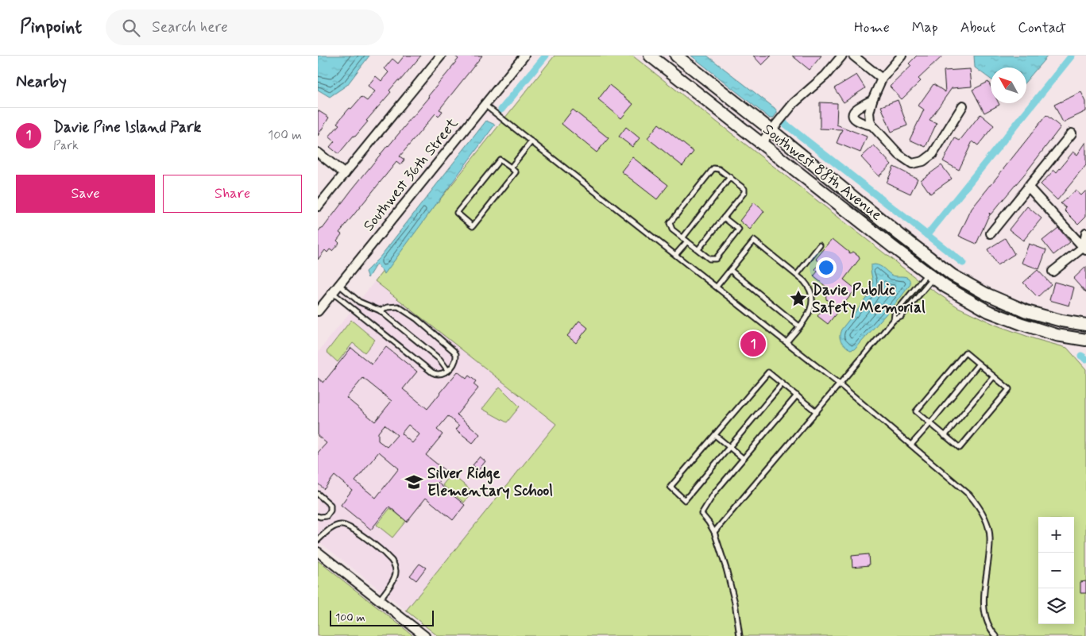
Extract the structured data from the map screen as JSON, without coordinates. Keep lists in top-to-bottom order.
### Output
{
  "streets": {
    "main road": ["Southwest 88th Avenue"],
    "street": ["Southwest 36th Street"]
  },
  "places": {
    "place": ["Davie Publlic Safety Memorial"],
    "school or university": ["Silver Ridge Elementary School"]
  },
  "scale_bar": "100 m",
  "north": "top left",
  "page": {
    "header": "Pinpoint",
    "search": "Search here",
    "nav": [
      "Home",
      "Map",
      "About",
      "Contact"
    ],
    "heading": "Nearby",
    "list": [
      {
        "mark": "1",
        "name": "Davie Pine Island Park",
        "note": "Park",
        "value": "100 m"
      }
    ],
    "buttons": ["Save", "Share"],
    "pins": "1",
    "map_buttons": ["+", "−"],
    "scale": "100 m"
  }
}
